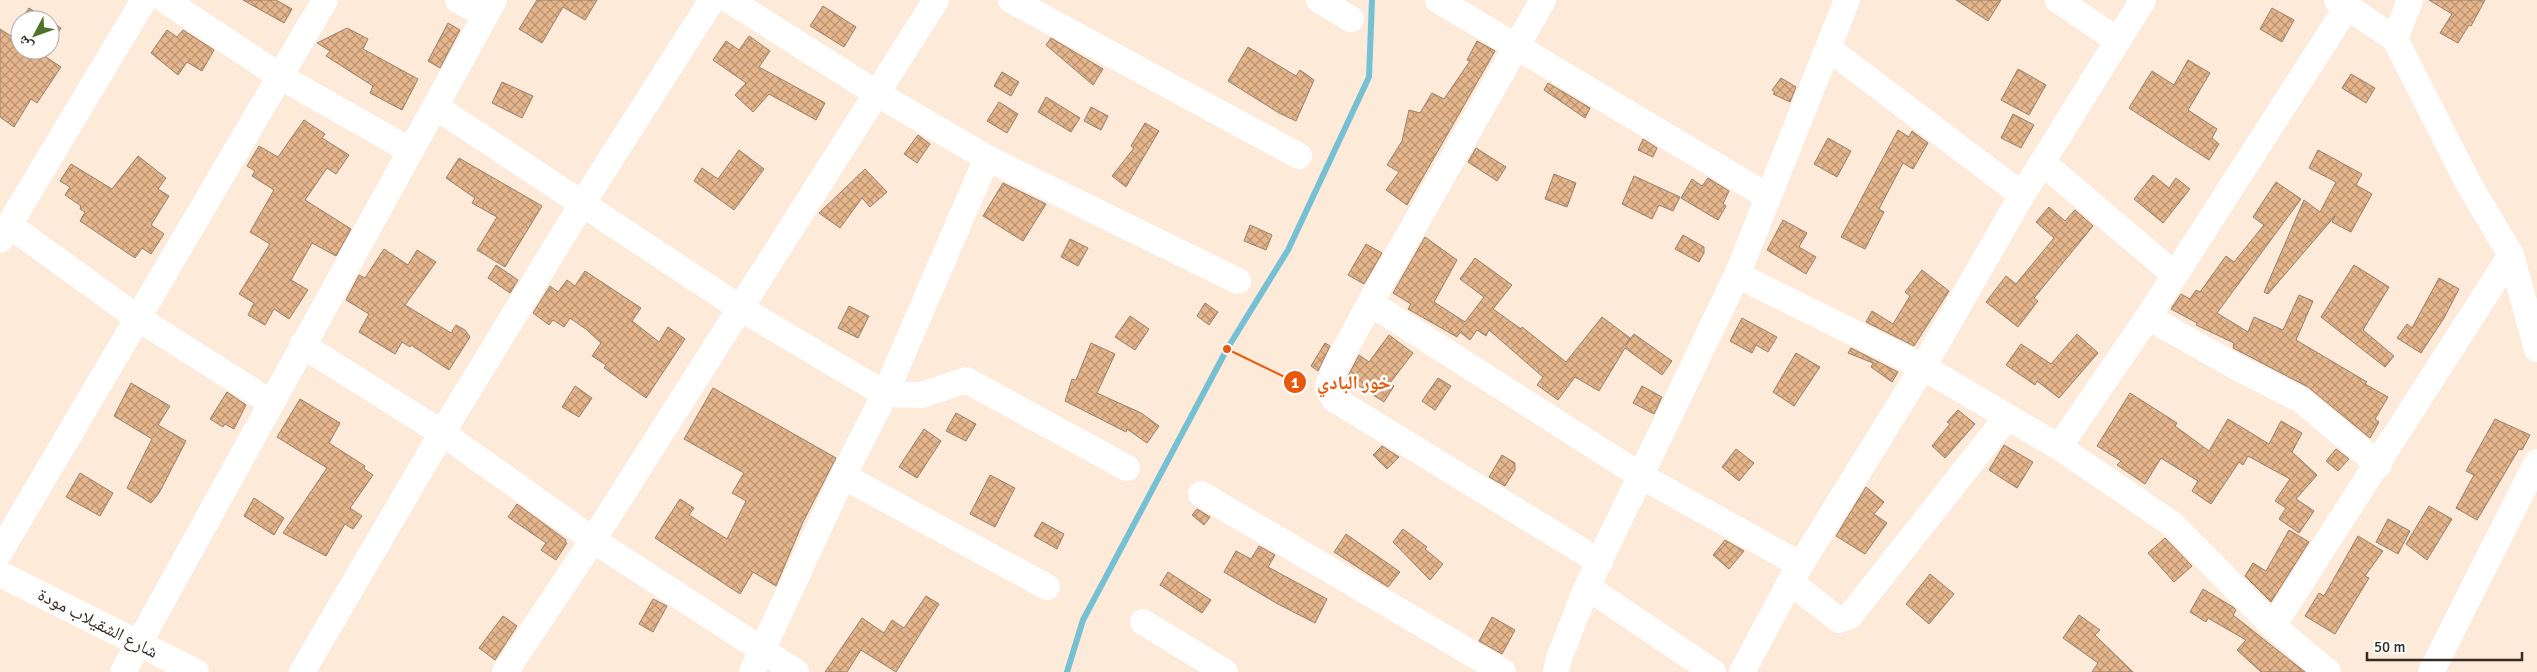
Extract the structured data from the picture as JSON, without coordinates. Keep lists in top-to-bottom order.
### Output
{
  "streets": {
    "street": ["شارع الشقيلاب مودة"]
  },
  "places": ["خور البادي"],
  "scale_bar": "50 m",
  "north": "bottom left"
}
